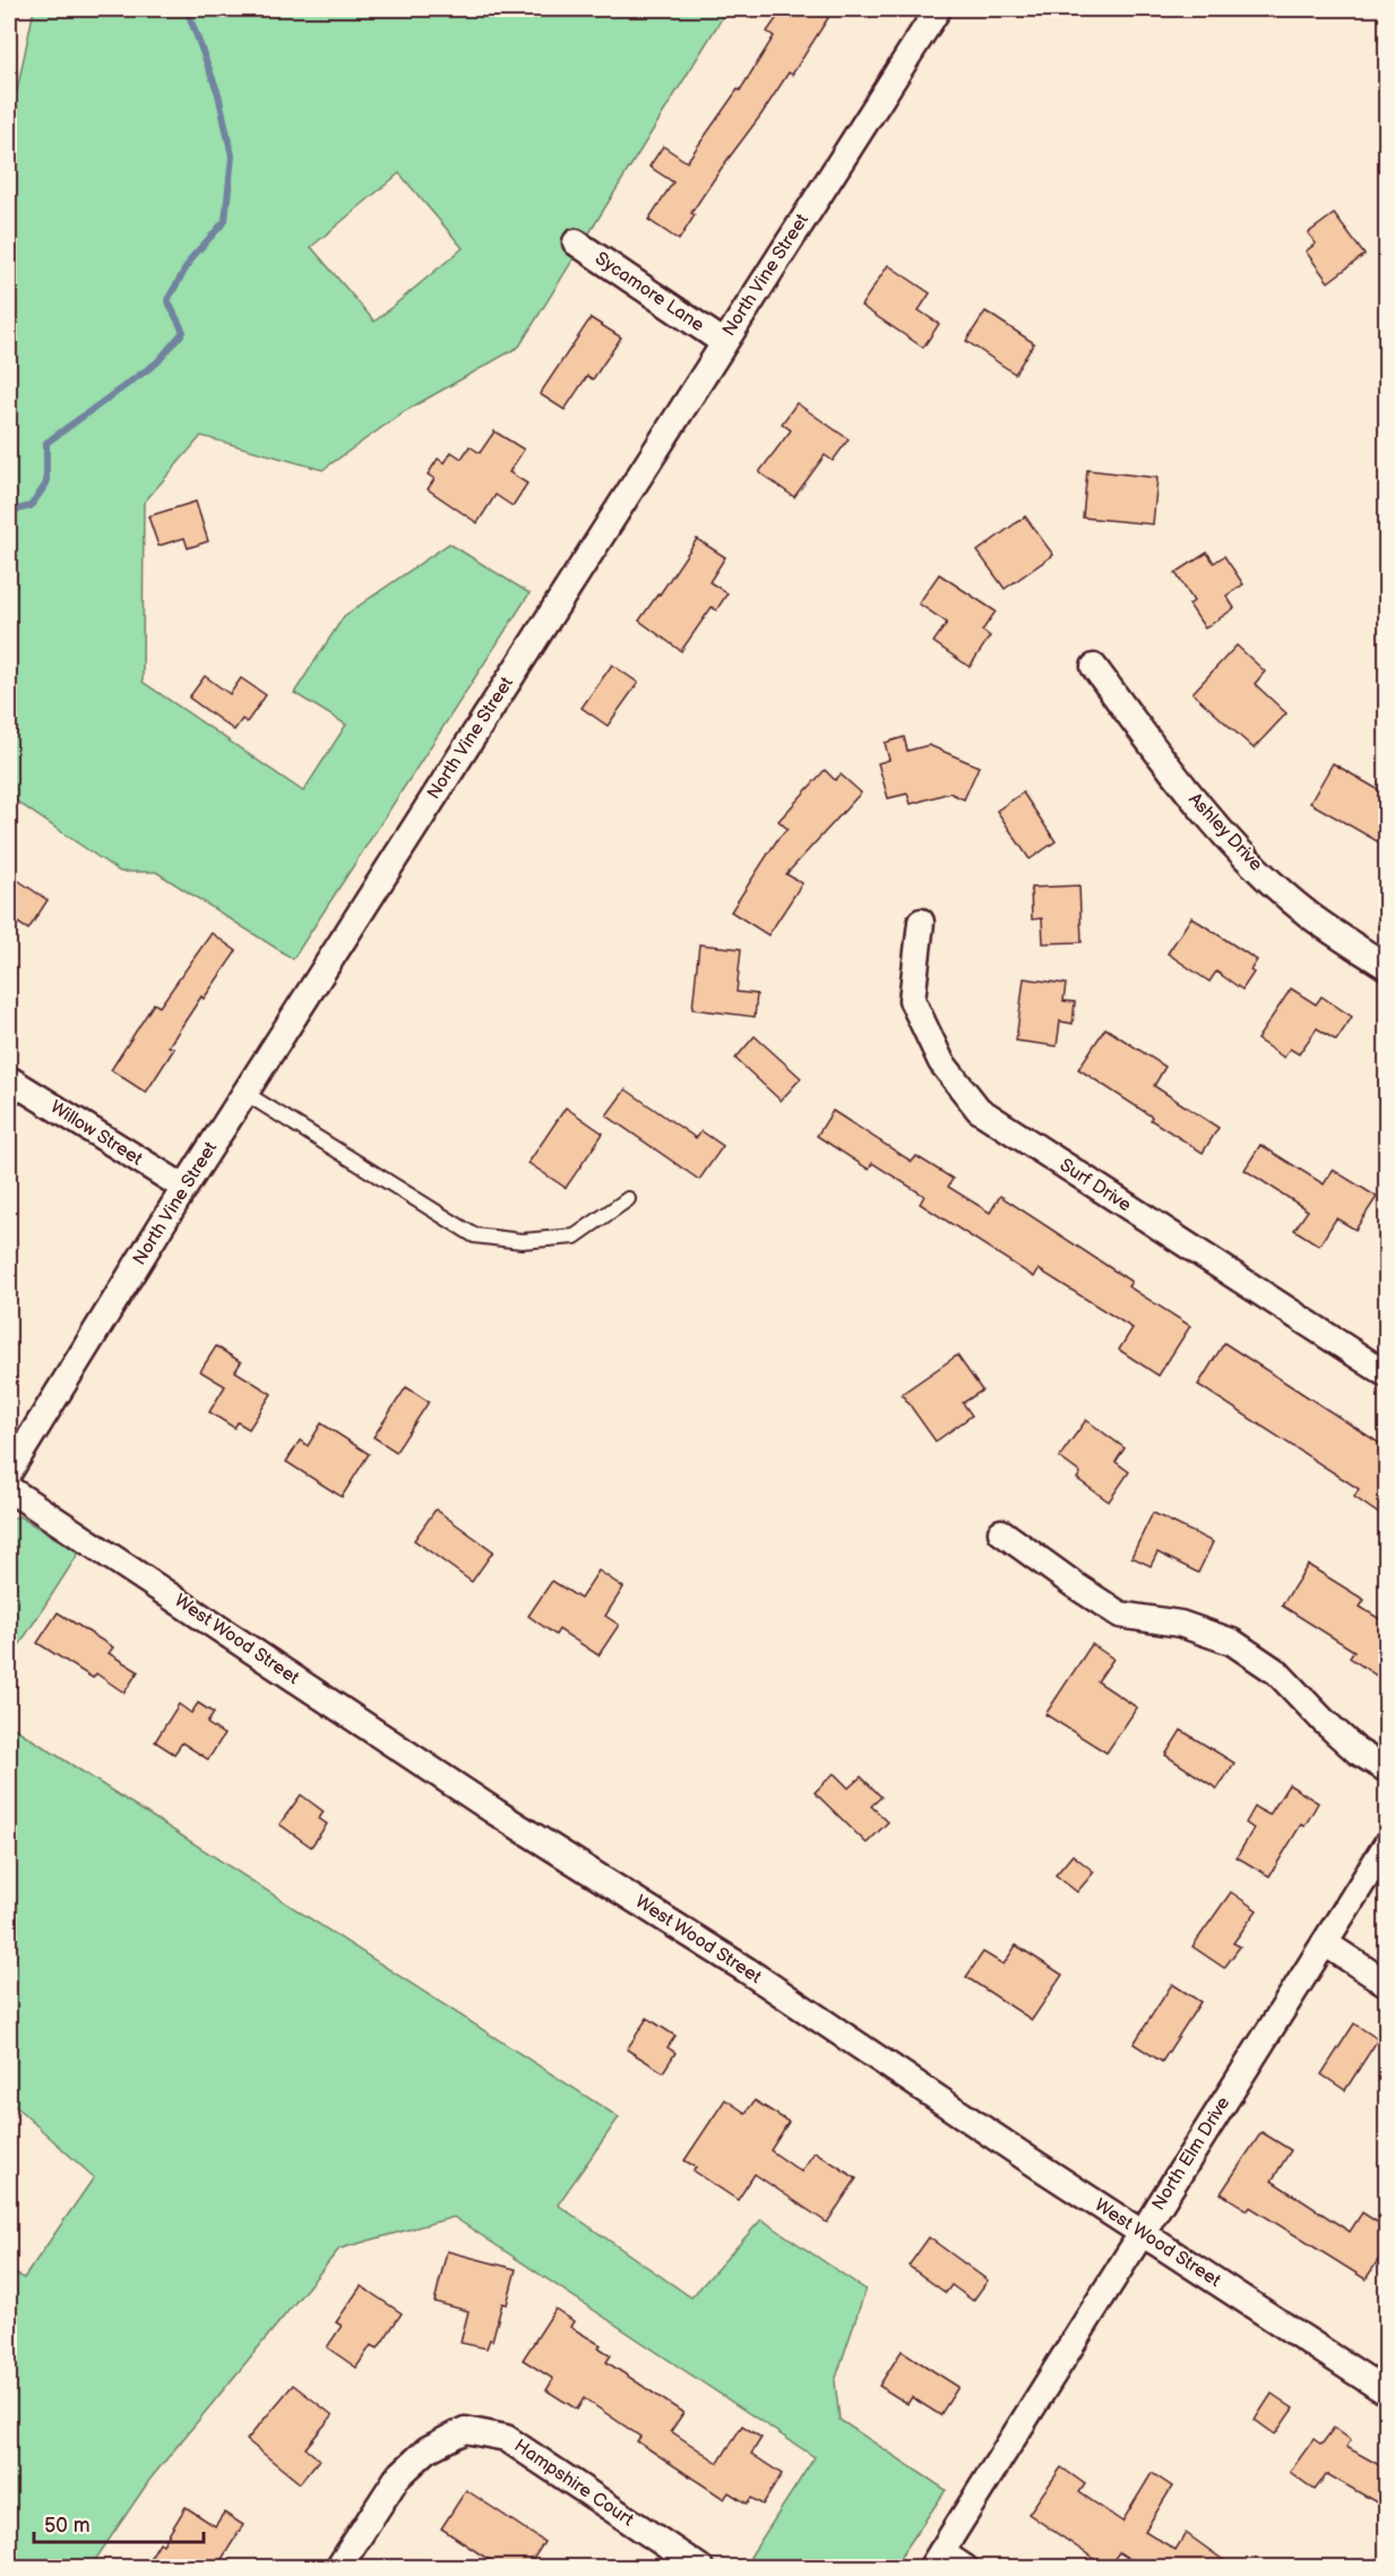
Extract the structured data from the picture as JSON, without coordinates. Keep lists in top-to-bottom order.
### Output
{
  "streets": {
    "street": [
      "North Vine Street",
      "Sycamore Lane",
      "Ashley Drive",
      "Willow Street",
      "Surf Drive",
      "West Wood Street",
      "North Elm Drive",
      "Hampshire Court"
    ]
  },
  "crossings": [
    ["North Vine Street", "Sycamore Lane"],
    ["North Vine Street", "Willow Street"],
    ["West Wood Street", "North Elm Drive"]
  ],
  "scale_bar": "50 m"
}
